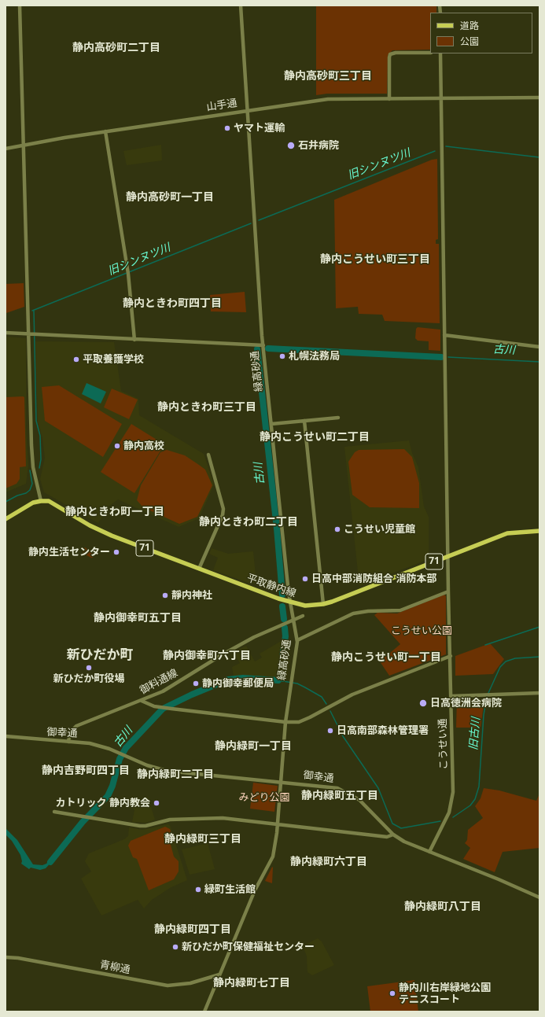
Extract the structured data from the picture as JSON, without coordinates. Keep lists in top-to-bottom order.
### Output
{
  "streets": {
    "main road": ["71", "平取静内線"],
    "street": [
      "山手通",
      "緑高砂通",
      "御料通線",
      "御幸通",
      "こうせい通",
      "青柳通"
    ]
  },
  "crossings": [
    ["山手通", "緑高砂通"],
    ["山手通", "こうせい通"],
    ["緑高砂通", "平取静内線"],
    ["緑高砂通", "御料通線"],
    ["緑高砂通", "御幸通"],
    ["緑高砂通", "青柳通"],
    ["平取静内線", "こうせい通"],
    ["御料通線", "御幸通"],
    ["御幸通", "こうせい通"]
  ],
  "districts": [
    "静内高砂町二丁目",
    "静内高砂町三丁目",
    "静内高砂町一丁目",
    "静内こうせい町三丁目",
    "静内ときわ町四丁目",
    "静内ときわ町三丁目",
    "静内こうせい町二丁目",
    "静内ときわ町一丁目",
    "静内ときわ町二丁目",
    "静内御幸町五丁目",
    "新ひだか町",
    "静内御幸町六丁目",
    "静内こうせい町一丁目",
    "静内緑町一丁目",
    "静内吉野町四丁目",
    "静内緑町二丁目",
    "静内緑町五丁目",
    "静内緑町三丁目",
    "静内緑町六丁目",
    "静内緑町八丁目",
    "静内緑町四丁目",
    "静内緑町七丁目"
  ],
  "water": ["旧シンヌツ川", "古川", "旧古川"],
  "parks": ["こうせい公園", "みどり公園"],
  "places": [
    "ヤマト運輸",
    "石井病院",
    "札幌法務局",
    "平取養護学校",
    "静内高校",
    "こうせい児童館",
    "静内生活センター",
    "日高中部消防組合 消防本部",
    "靜内神社",
    "新ひだか町役場",
    "静内御幸郵便局",
    "日高徳洲会病院",
    "日高南部森林管理署",
    "カトリック 静内教会",
    "緑町生活館",
    "新ひだか町保健福祉センター",
    "静内川右岸緑地公園 テニスコート"
  ],
  "legend": ["道路", "公園"]
}
